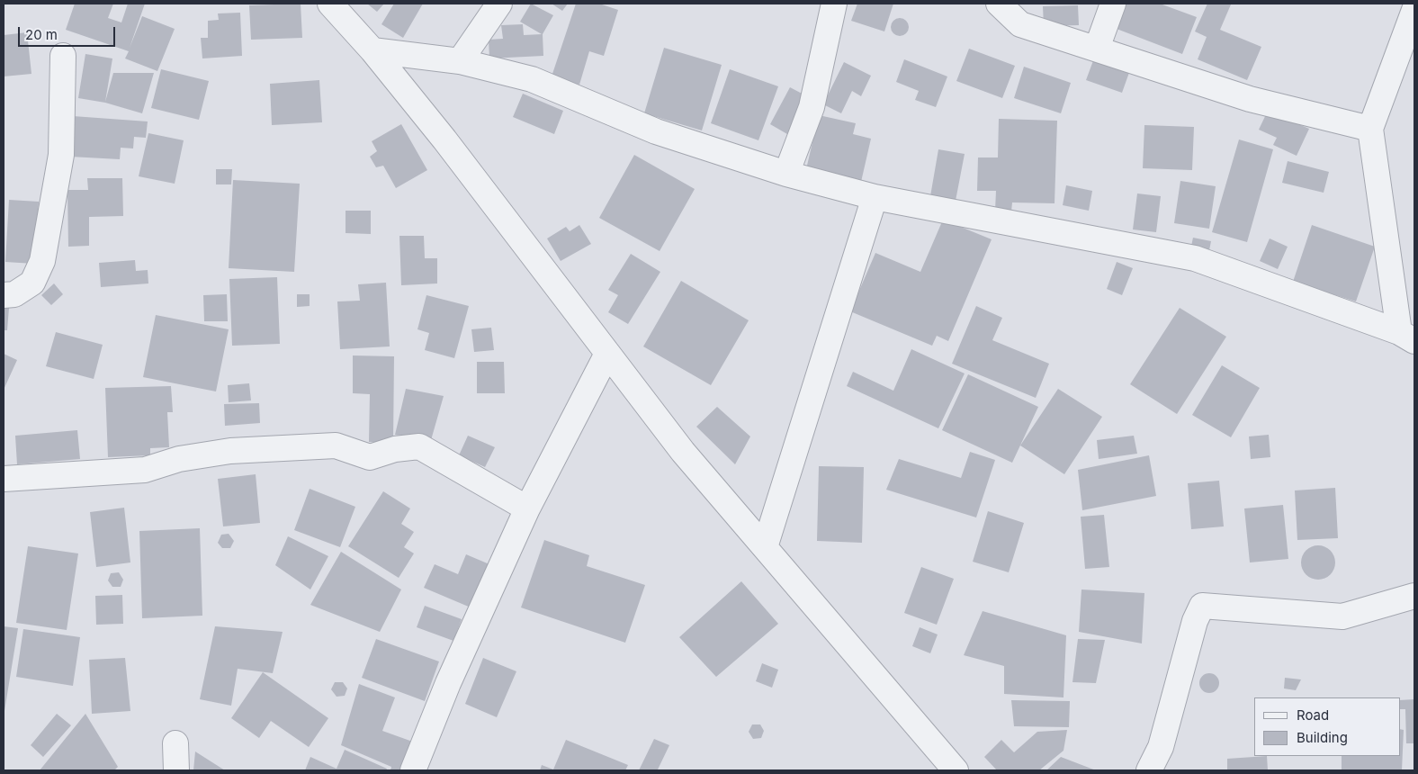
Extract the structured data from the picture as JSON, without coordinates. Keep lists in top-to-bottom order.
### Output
{
  "legend": ["Road", "Building"],
  "scale_bar": "20 m"
}
